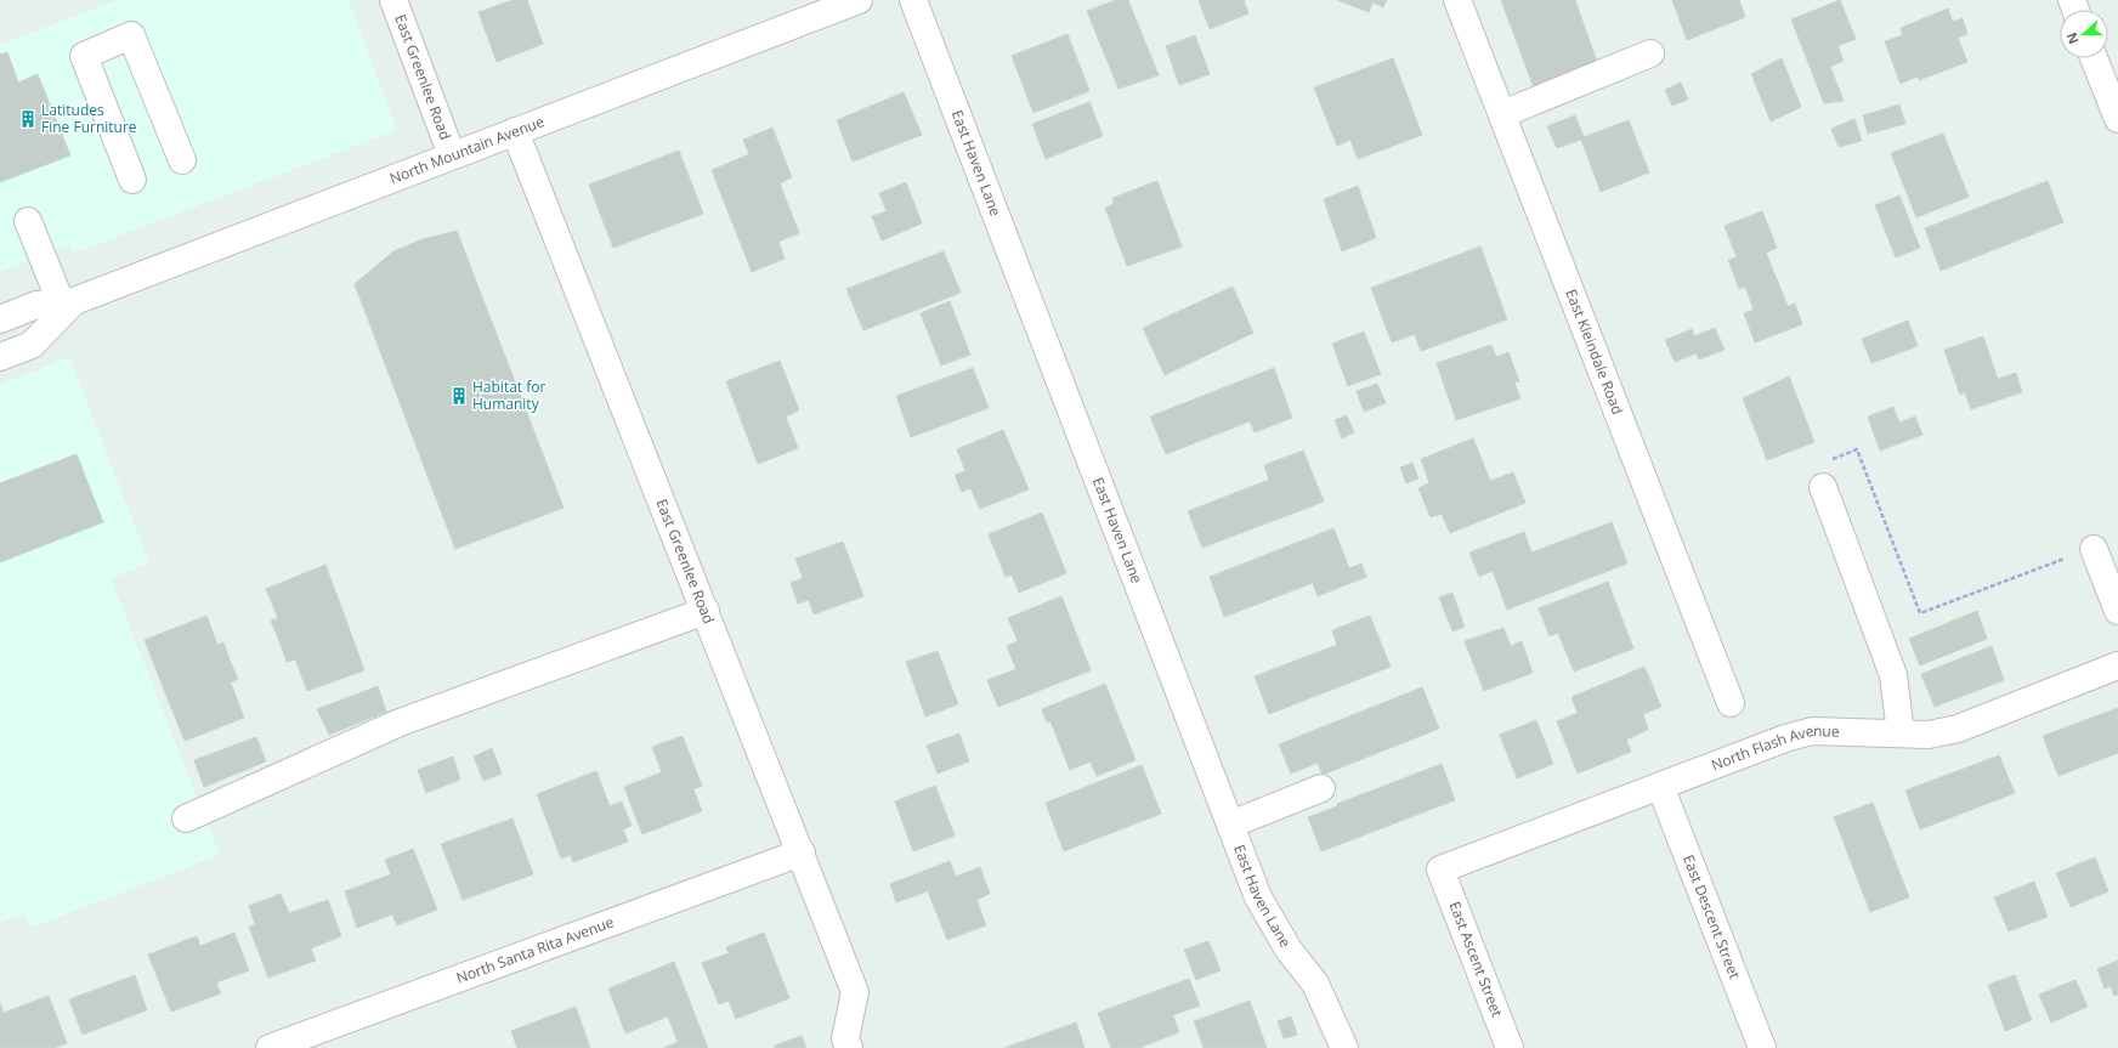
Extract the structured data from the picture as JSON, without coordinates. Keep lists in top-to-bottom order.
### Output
{
  "streets": {
    "street": [
      "East Greenlee Road",
      "North Mountain Avenue",
      "East Haven Lane",
      "East Kleindale Road",
      "North Flash Avenue",
      "East Descent Street",
      "North Santa Rita Avenue",
      "East Ascent Street"
    ]
  },
  "crossings": [
    ["East Greenlee Road", "North Mountain Avenue"],
    ["East Greenlee Road", "North Santa Rita Avenue"],
    ["North Flash Avenue", "East Descent Street"],
    ["North Flash Avenue", "East Ascent Street"]
  ],
  "places": {
    "building": ["Latitudes Fine Furniture", "Habitat for Humanity"]
  },
  "north": "left"
}
